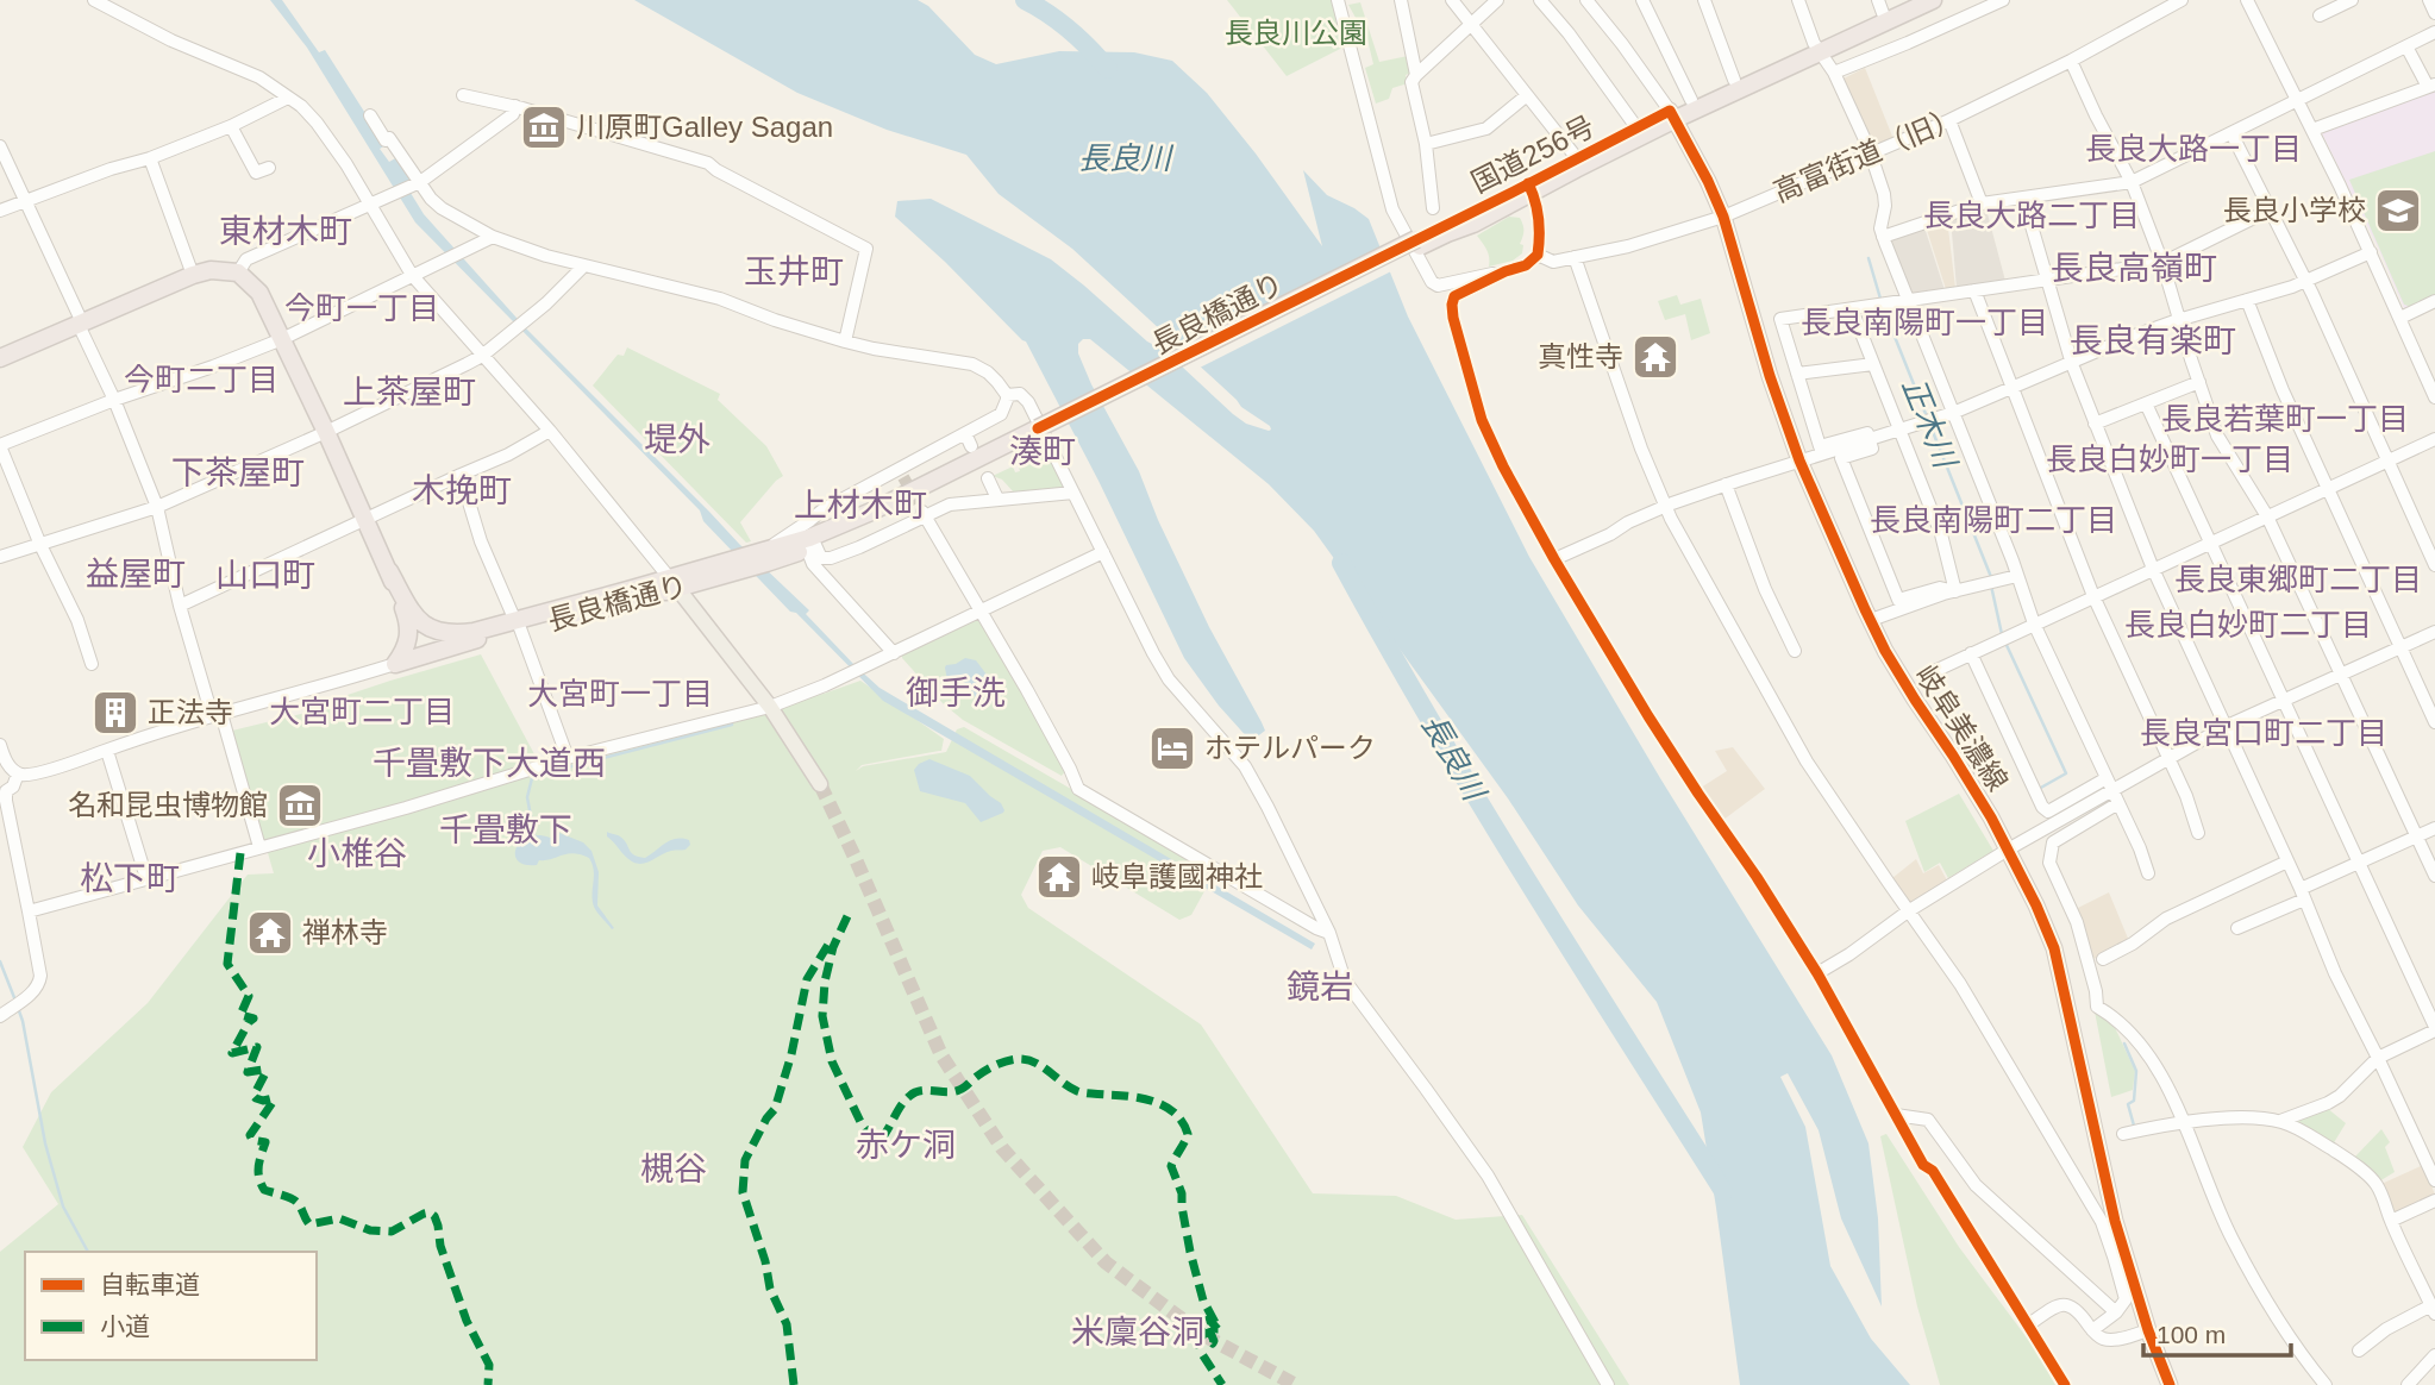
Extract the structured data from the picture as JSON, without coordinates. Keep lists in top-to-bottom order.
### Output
{
  "streets": {
    "highway": ["国道256号", "長良橋通り"],
    "main road": ["岐阜美濃線"],
    "street": ["高富街道（旧）"]
  },
  "crossings": [
    ["国道256号", "長良橋通り"],
    ["国道256号", "岐阜美濃線"],
    ["高富街道（旧）", "岐阜美濃線"]
  ],
  "districts": [
    "長良大路一丁目",
    "長良大路二丁目",
    "東材木町",
    "長良高嶺町",
    "玉井町",
    "今町一丁目",
    "長良南陽町一丁目",
    "長良有楽町",
    "今町二丁目",
    "上茶屋町",
    "長良若葉町一丁目",
    "堤外",
    "湊町",
    "長良白妙町一丁目",
    "下茶屋町",
    "木挽町",
    "上材木町",
    "長良南陽町二丁目",
    "益屋町",
    "山口町",
    "長良東郷町二丁目",
    "長良白妙町二丁目",
    "御手洗",
    "大宮町一丁目",
    "大宮町二丁目",
    "長良宮口町二丁目",
    "千畳敷下大道西",
    "千畳敷下",
    "小椎谷",
    "松下町",
    "鏡岩",
    "赤ケ洞",
    "槻谷",
    "米廩谷洞"
  ],
  "water": ["長良川", "正木川"],
  "parks": ["長良川公園"],
  "places": {
    "museum": ["川原町Galley Sagan", "名和昆虫博物館"],
    "school or university": ["長良小学校"],
    "temple": ["真性寺", "岐阜護國神社", "禅林寺"],
    "building": ["正法寺"],
    "hotel": ["ホテルパーク"]
  },
  "legend": ["自転車道", "小道"],
  "scale_bar": "100 m"
}
